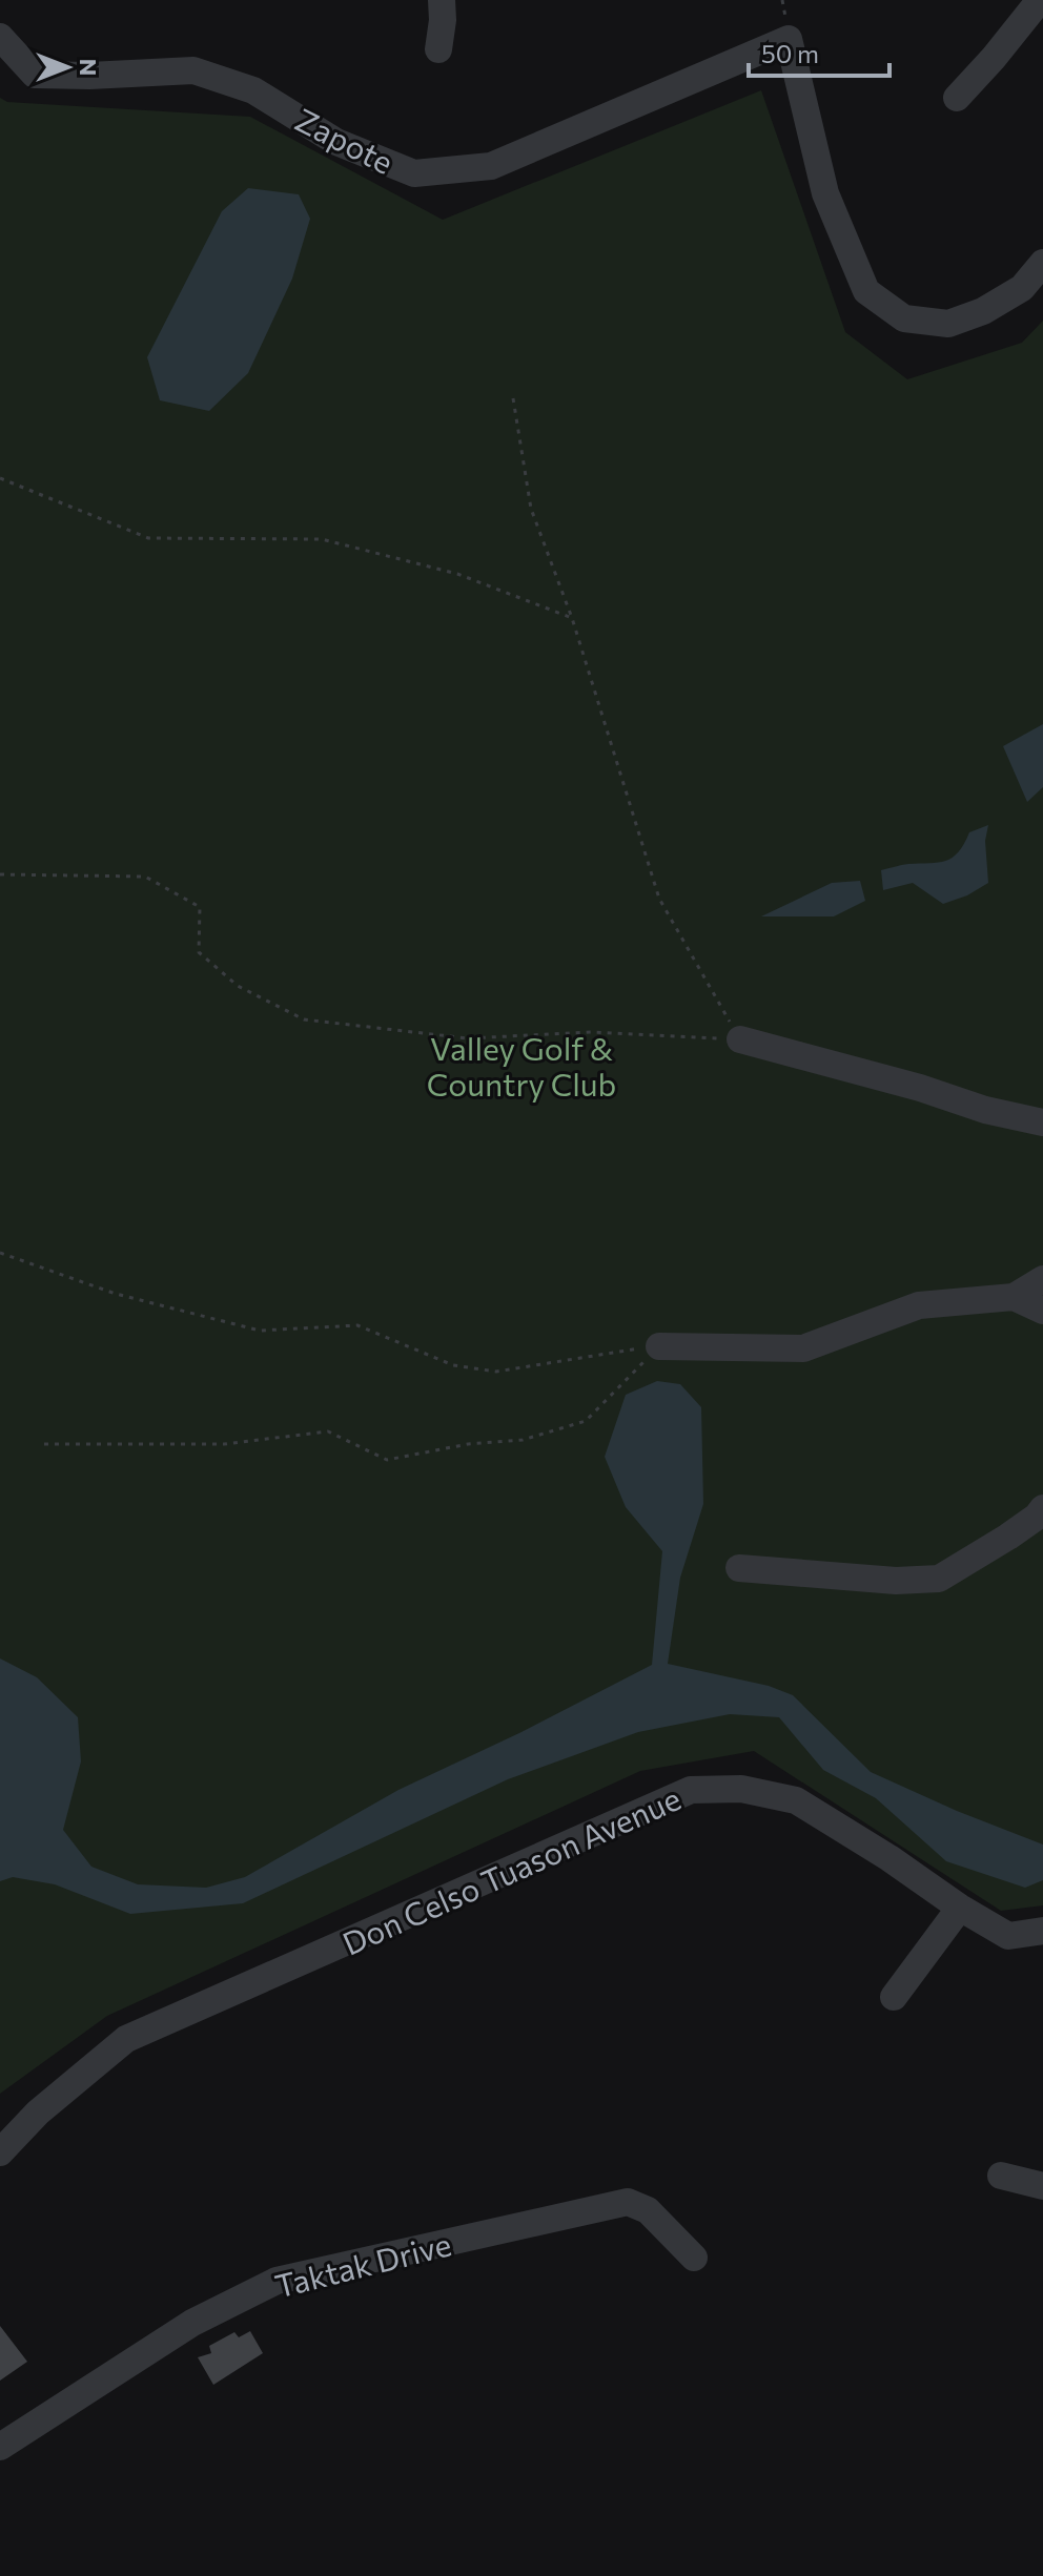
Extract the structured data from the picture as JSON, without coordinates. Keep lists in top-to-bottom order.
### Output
{
  "streets": {
    "street": ["Zapote", "Don Celso Tuason Avenue", "Taktak Drive"]
  },
  "parks": ["Valley Golf & Country Club"],
  "scale_bar": "50 m",
  "north": "right"
}
